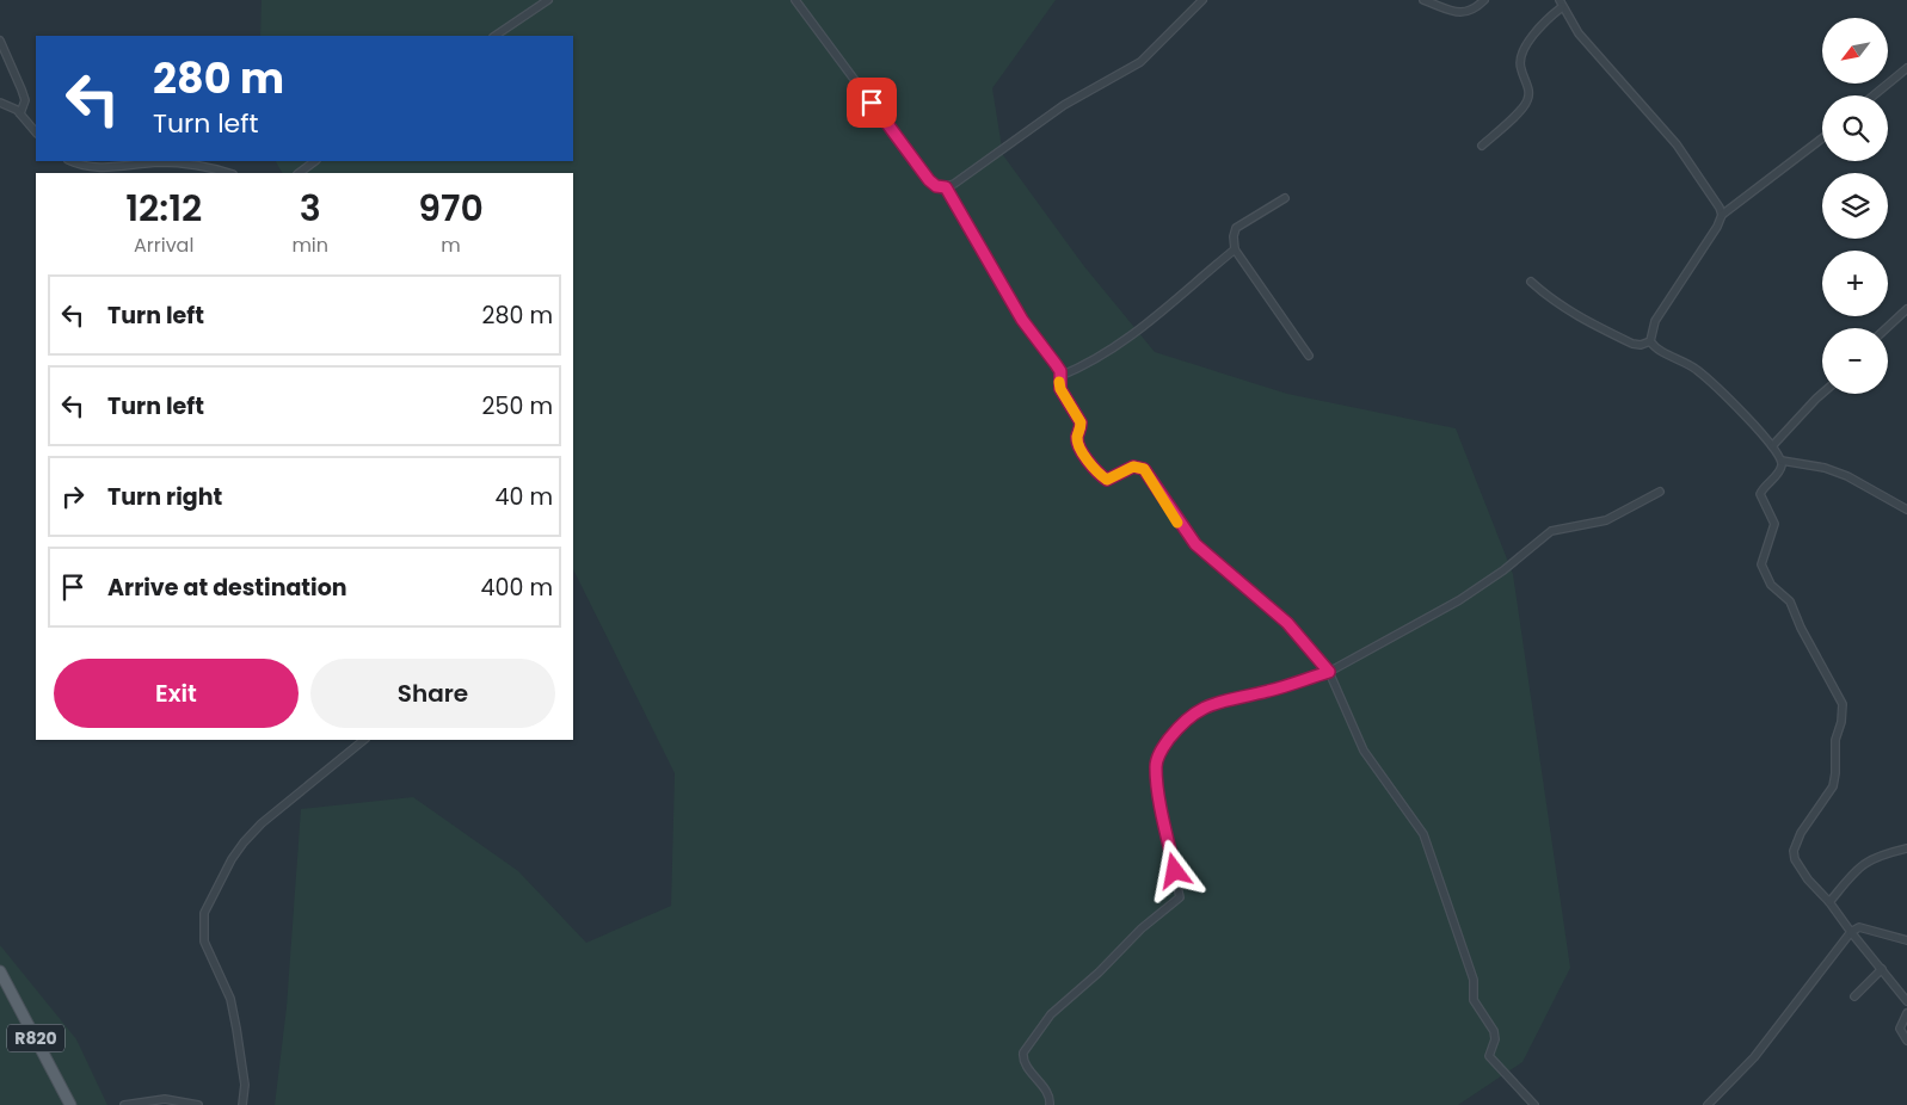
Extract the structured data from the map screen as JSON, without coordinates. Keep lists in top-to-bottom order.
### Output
{
  "streets": {
    "main road": ["R820"]
  },
  "north": "bottom left",
  "page": {
    "map_buttons": ["+", "−"],
    "turn": ["280 m", "Turn left"],
    "eta": [
      "12:12",
      "Arrival",
      "3",
      "min",
      "970",
      "m"
    ],
    "list": [
      {
        "name": "Turn left",
        "value": "280 m"
      },
      {
        "name": "Turn left",
        "value": "250 m"
      },
      {
        "name": "Turn right",
        "value": "40 m"
      },
      {
        "name": "Arrive at destination",
        "value": "400 m"
      }
    ],
    "buttons": ["Exit", "Share"]
  }
}
